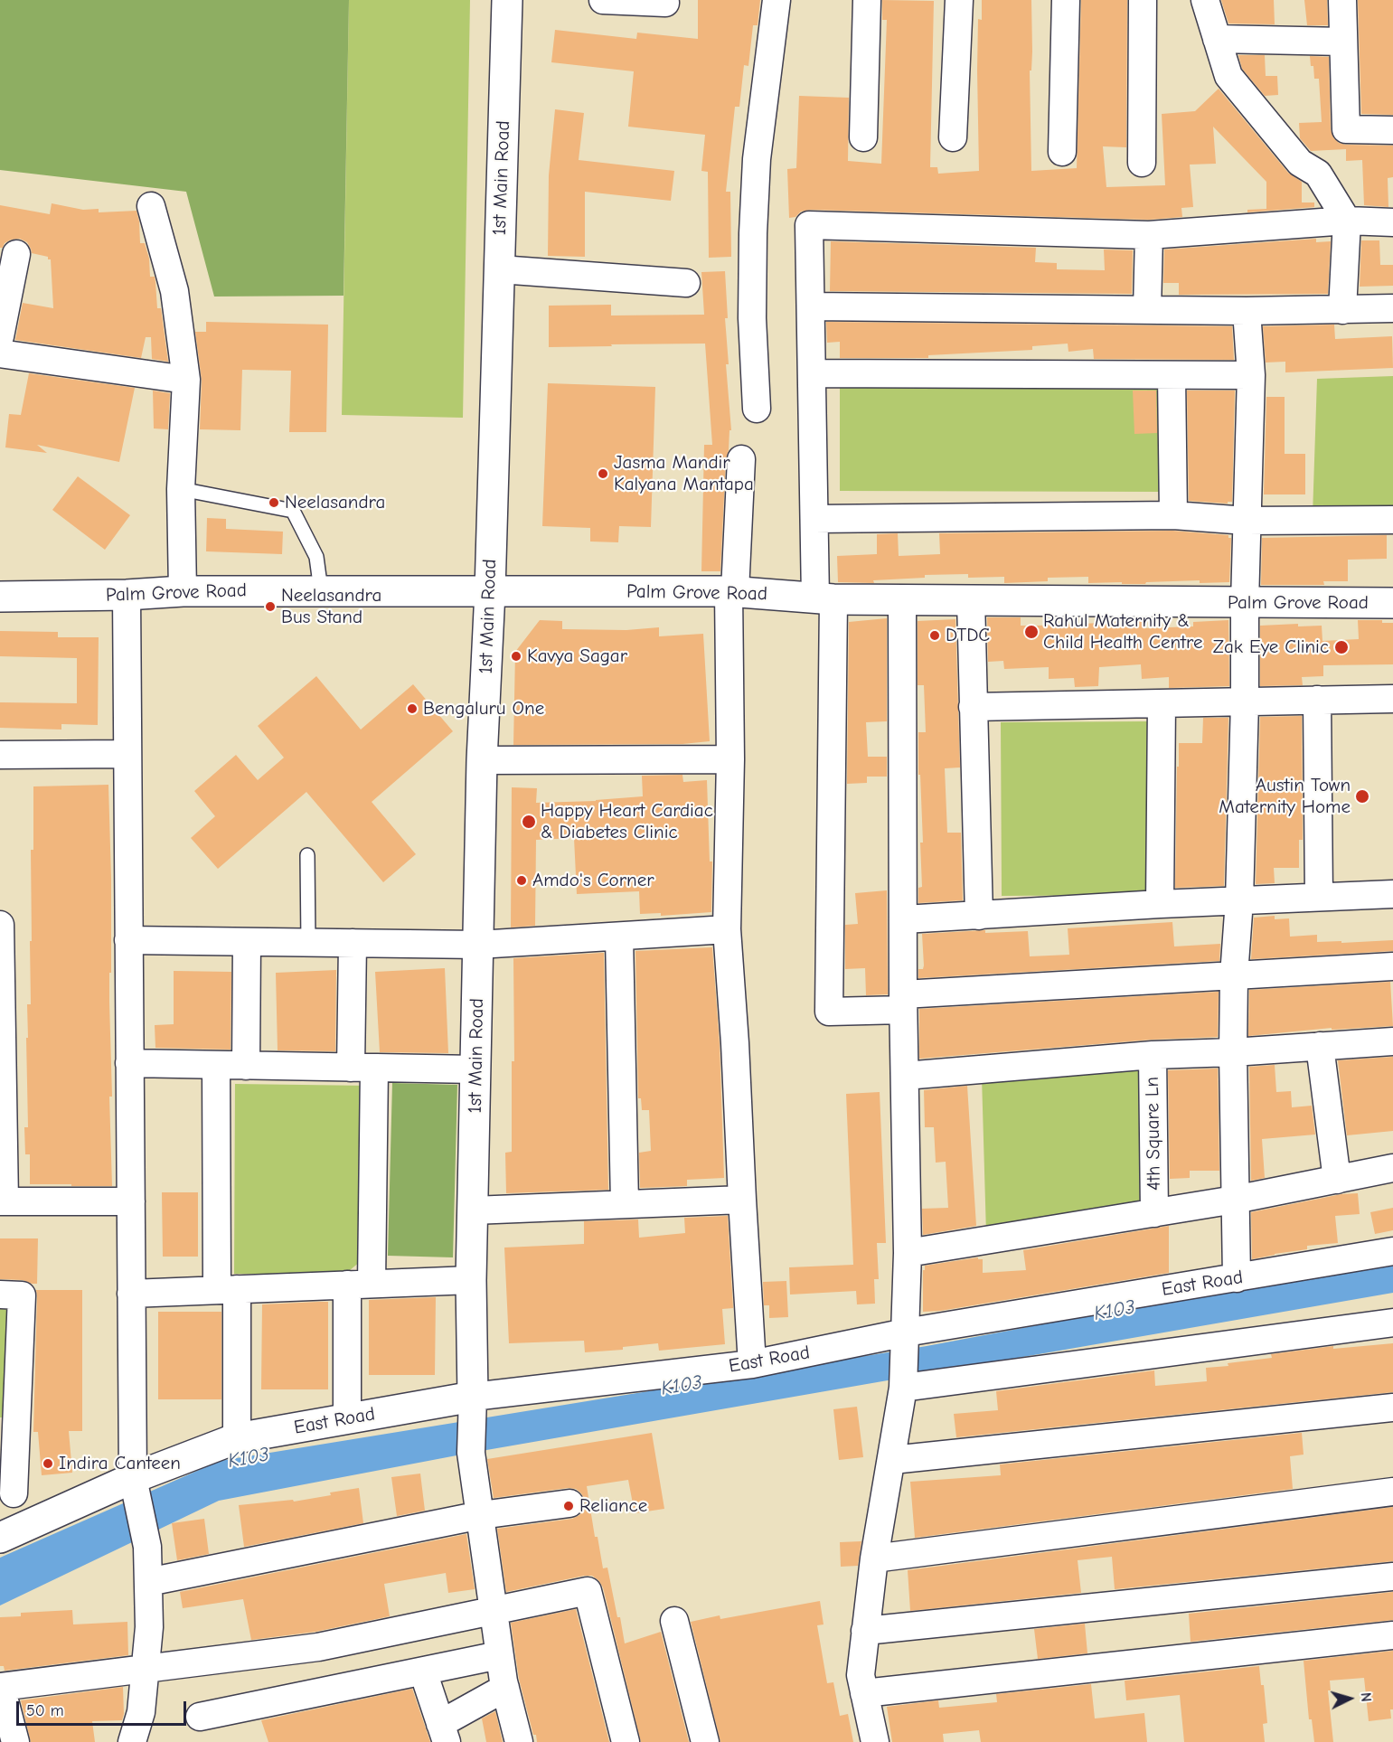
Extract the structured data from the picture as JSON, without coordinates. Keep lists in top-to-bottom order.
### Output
{
  "streets": {
    "street": [
      "1st Main Road",
      "Palm Grove Road",
      "4th Square Ln",
      "East Road"
    ]
  },
  "crossings": [
    ["1st Main Road", "Palm Grove Road"],
    ["1st Main Road", "East Road"]
  ],
  "water": ["K103"],
  "places": [
    "Jasma Mandir Kalyana Mantapa",
    "Neelasandra",
    "Neelasandra Bus Stand",
    "Rahul Maternity & Child Health Centre",
    "DTDC",
    "Zak Eye Clinic",
    "Kavya Sagar",
    "Bengaluru One",
    "Austin Town Maternity Home",
    "Happy Heart Cardiac & Diabetes Clinic",
    "Amdo's Corner",
    "Indira Canteen",
    "Reliance"
  ],
  "scale_bar": "50 m",
  "north": "right"
}
